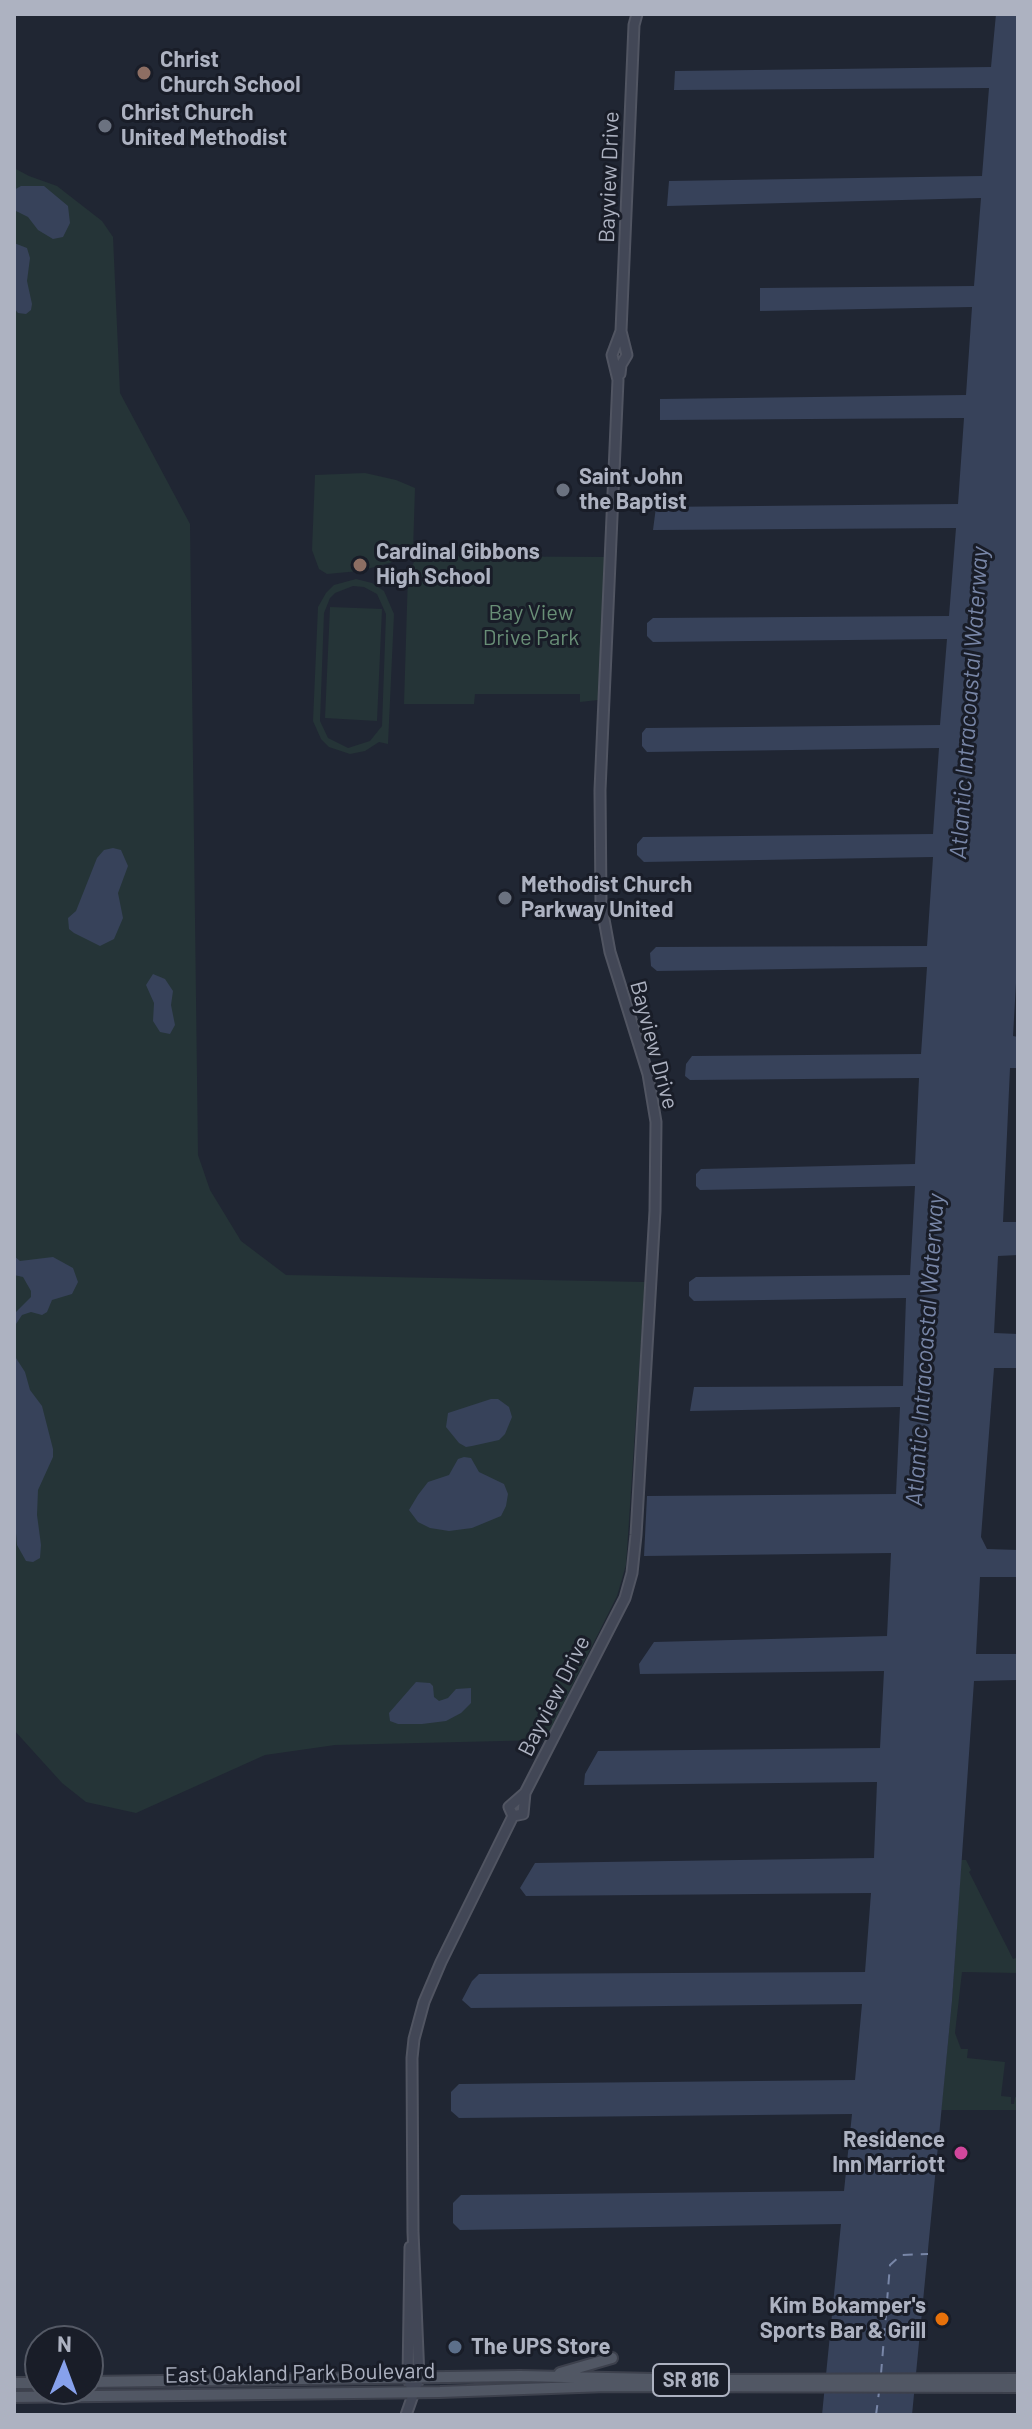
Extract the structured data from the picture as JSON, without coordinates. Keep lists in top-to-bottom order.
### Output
{
  "streets": {
    "main road": ["East Oakland Park Boulevard", "SR 816"],
    "street": ["Bayview Drive"]
  },
  "crossings": [
    ["Bayview Drive", "East Oakland Park Boulevard"]
  ],
  "water": ["Atlantic Intracoastal Waterway"],
  "parks": ["Bay View Drive Park"],
  "places": [
    "Christ Church School",
    "Christ Church United Methodist",
    "Saint John the Baptist",
    "Cardinal Gibbons High School",
    "Methodist Church Parkway United",
    "Residence Inn Marriott",
    "Kim Bokamper's Sports Bar & Grill",
    "The UPS Store"
  ],
  "north": "top"
}
